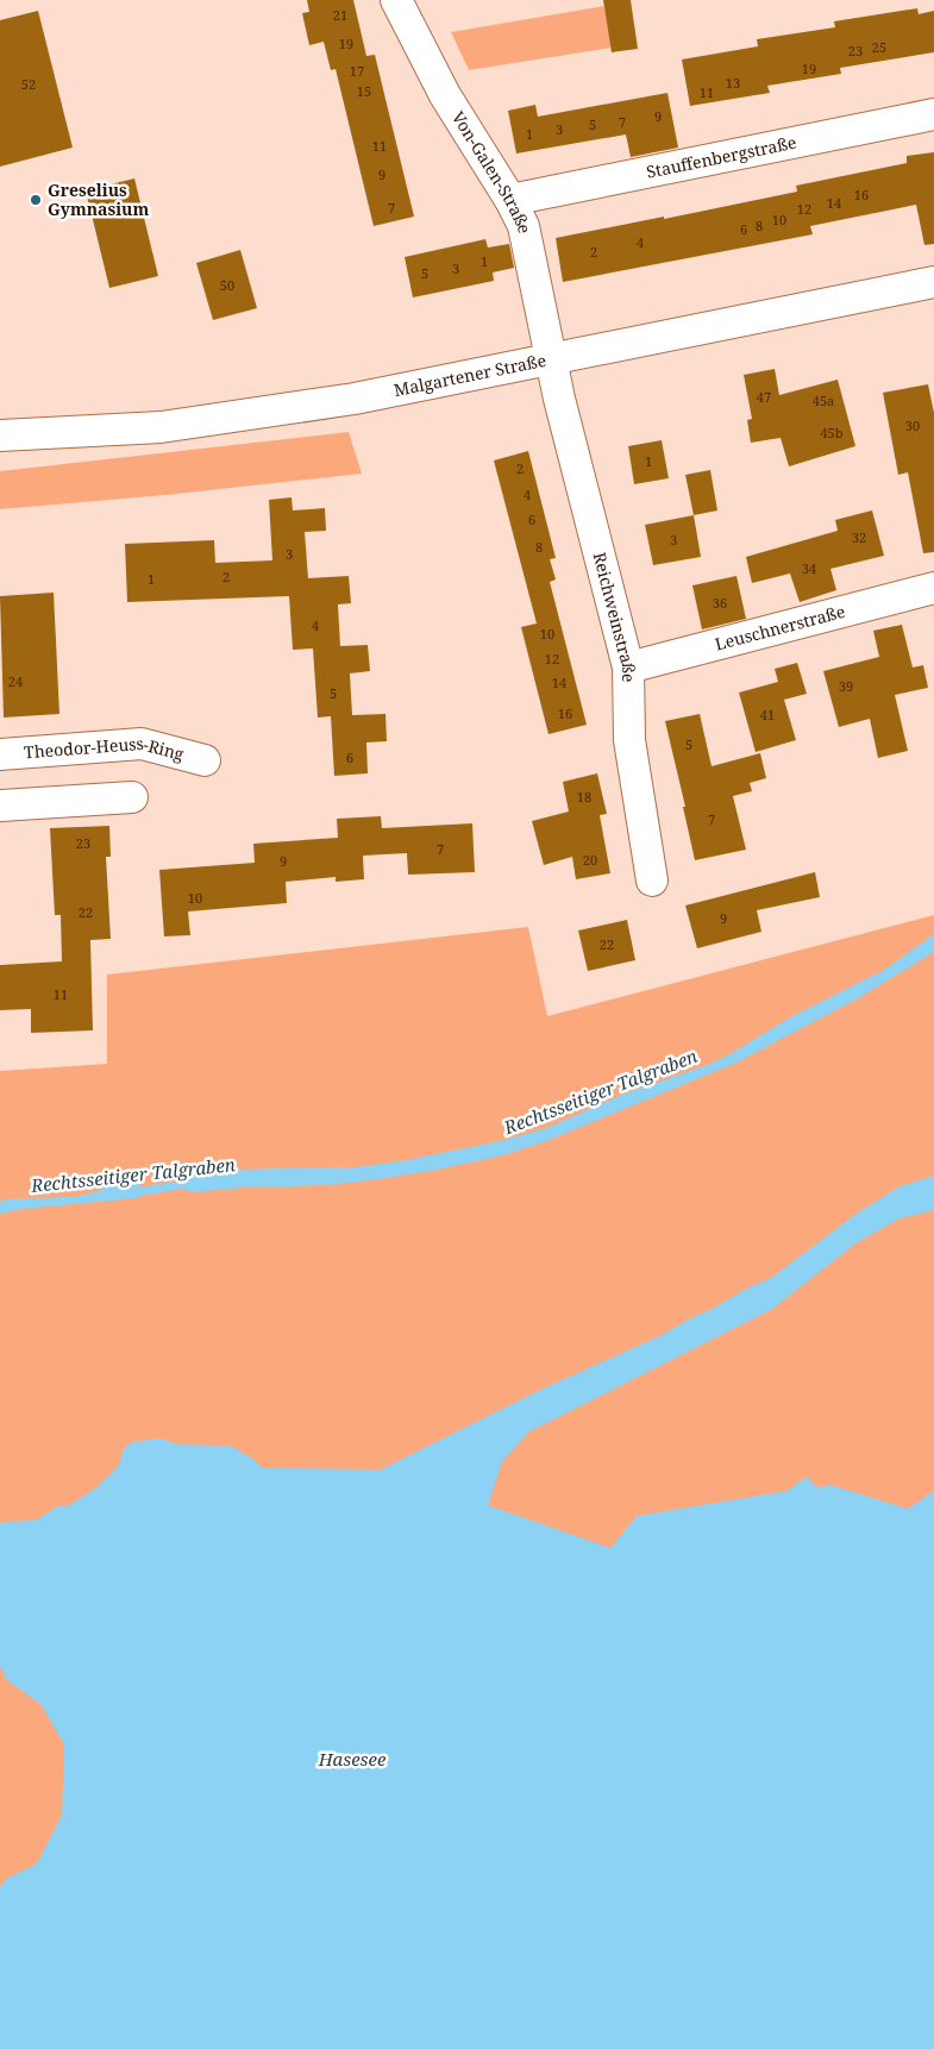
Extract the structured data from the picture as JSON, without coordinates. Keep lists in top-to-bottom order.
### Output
{
  "streets": {
    "street": [
      "Stauffenbergstraße",
      "Von-Galen-Straße",
      "Malgartener Straße",
      "Reichweinstraße",
      "Leuschnerstraße",
      "Theodor-Heuss-Ring"
    ]
  },
  "crossings": [
    ["Stauffenbergstraße", "Von-Galen-Straße"],
    ["Von-Galen-Straße", "Malgartener Straße"],
    ["Von-Galen-Straße", "Reichweinstraße"],
    ["Malgartener Straße", "Reichweinstraße"],
    ["Reichweinstraße", "Leuschnerstraße"]
  ],
  "water": ["Rechtsseitiger Talgraben", "Hasesee"],
  "places": ["Greselius Gymnasium"],
  "house_numbers": [
    "21",
    "19",
    "25",
    "23",
    "19",
    "17",
    "13",
    "52",
    "15",
    "11",
    "9",
    "7",
    "5",
    "3",
    "1",
    "11",
    "9",
    "16",
    "14",
    "7",
    "12",
    "10",
    "8",
    "6",
    "4",
    "2",
    "1",
    "3",
    "5",
    "50",
    "47",
    "45a",
    "30",
    "45b",
    "1",
    "2",
    "4",
    "6",
    "32",
    "3",
    "8",
    "3",
    "34",
    "2",
    "1",
    "36",
    "4",
    "10",
    "12",
    "24",
    "14",
    "39",
    "5",
    "16",
    "41",
    "5",
    "6",
    "18",
    "7",
    "23",
    "7",
    "20",
    "9",
    "10",
    "22",
    "9",
    "22",
    "11"
  ]
}
